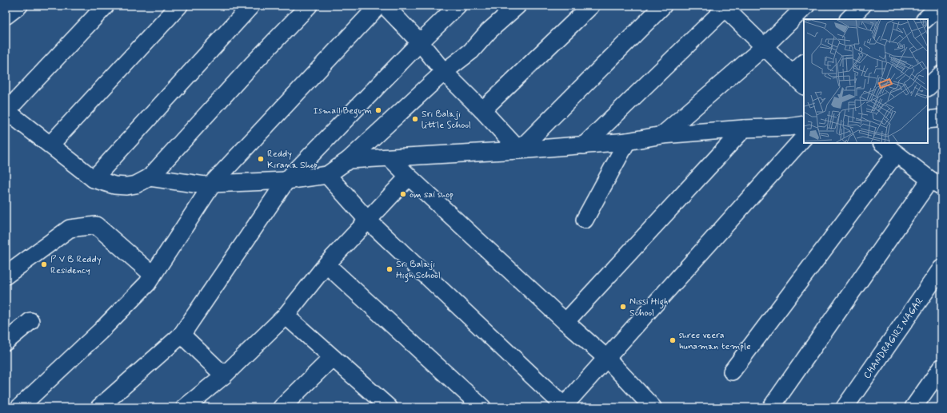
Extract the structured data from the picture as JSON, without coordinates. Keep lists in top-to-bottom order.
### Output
{
  "streets": {
    "street": ["CHANDRAGIRI NAGAR"]
  },
  "places": [
    "Ismail Begum",
    "Sri Balaji little School",
    "Reddy Kirana Shop",
    "om sai shop",
    "P V B Reddy Residency",
    "Sri Balaji High School",
    "Nissi High School",
    "shree veera hunaman temple"
  ]
}
